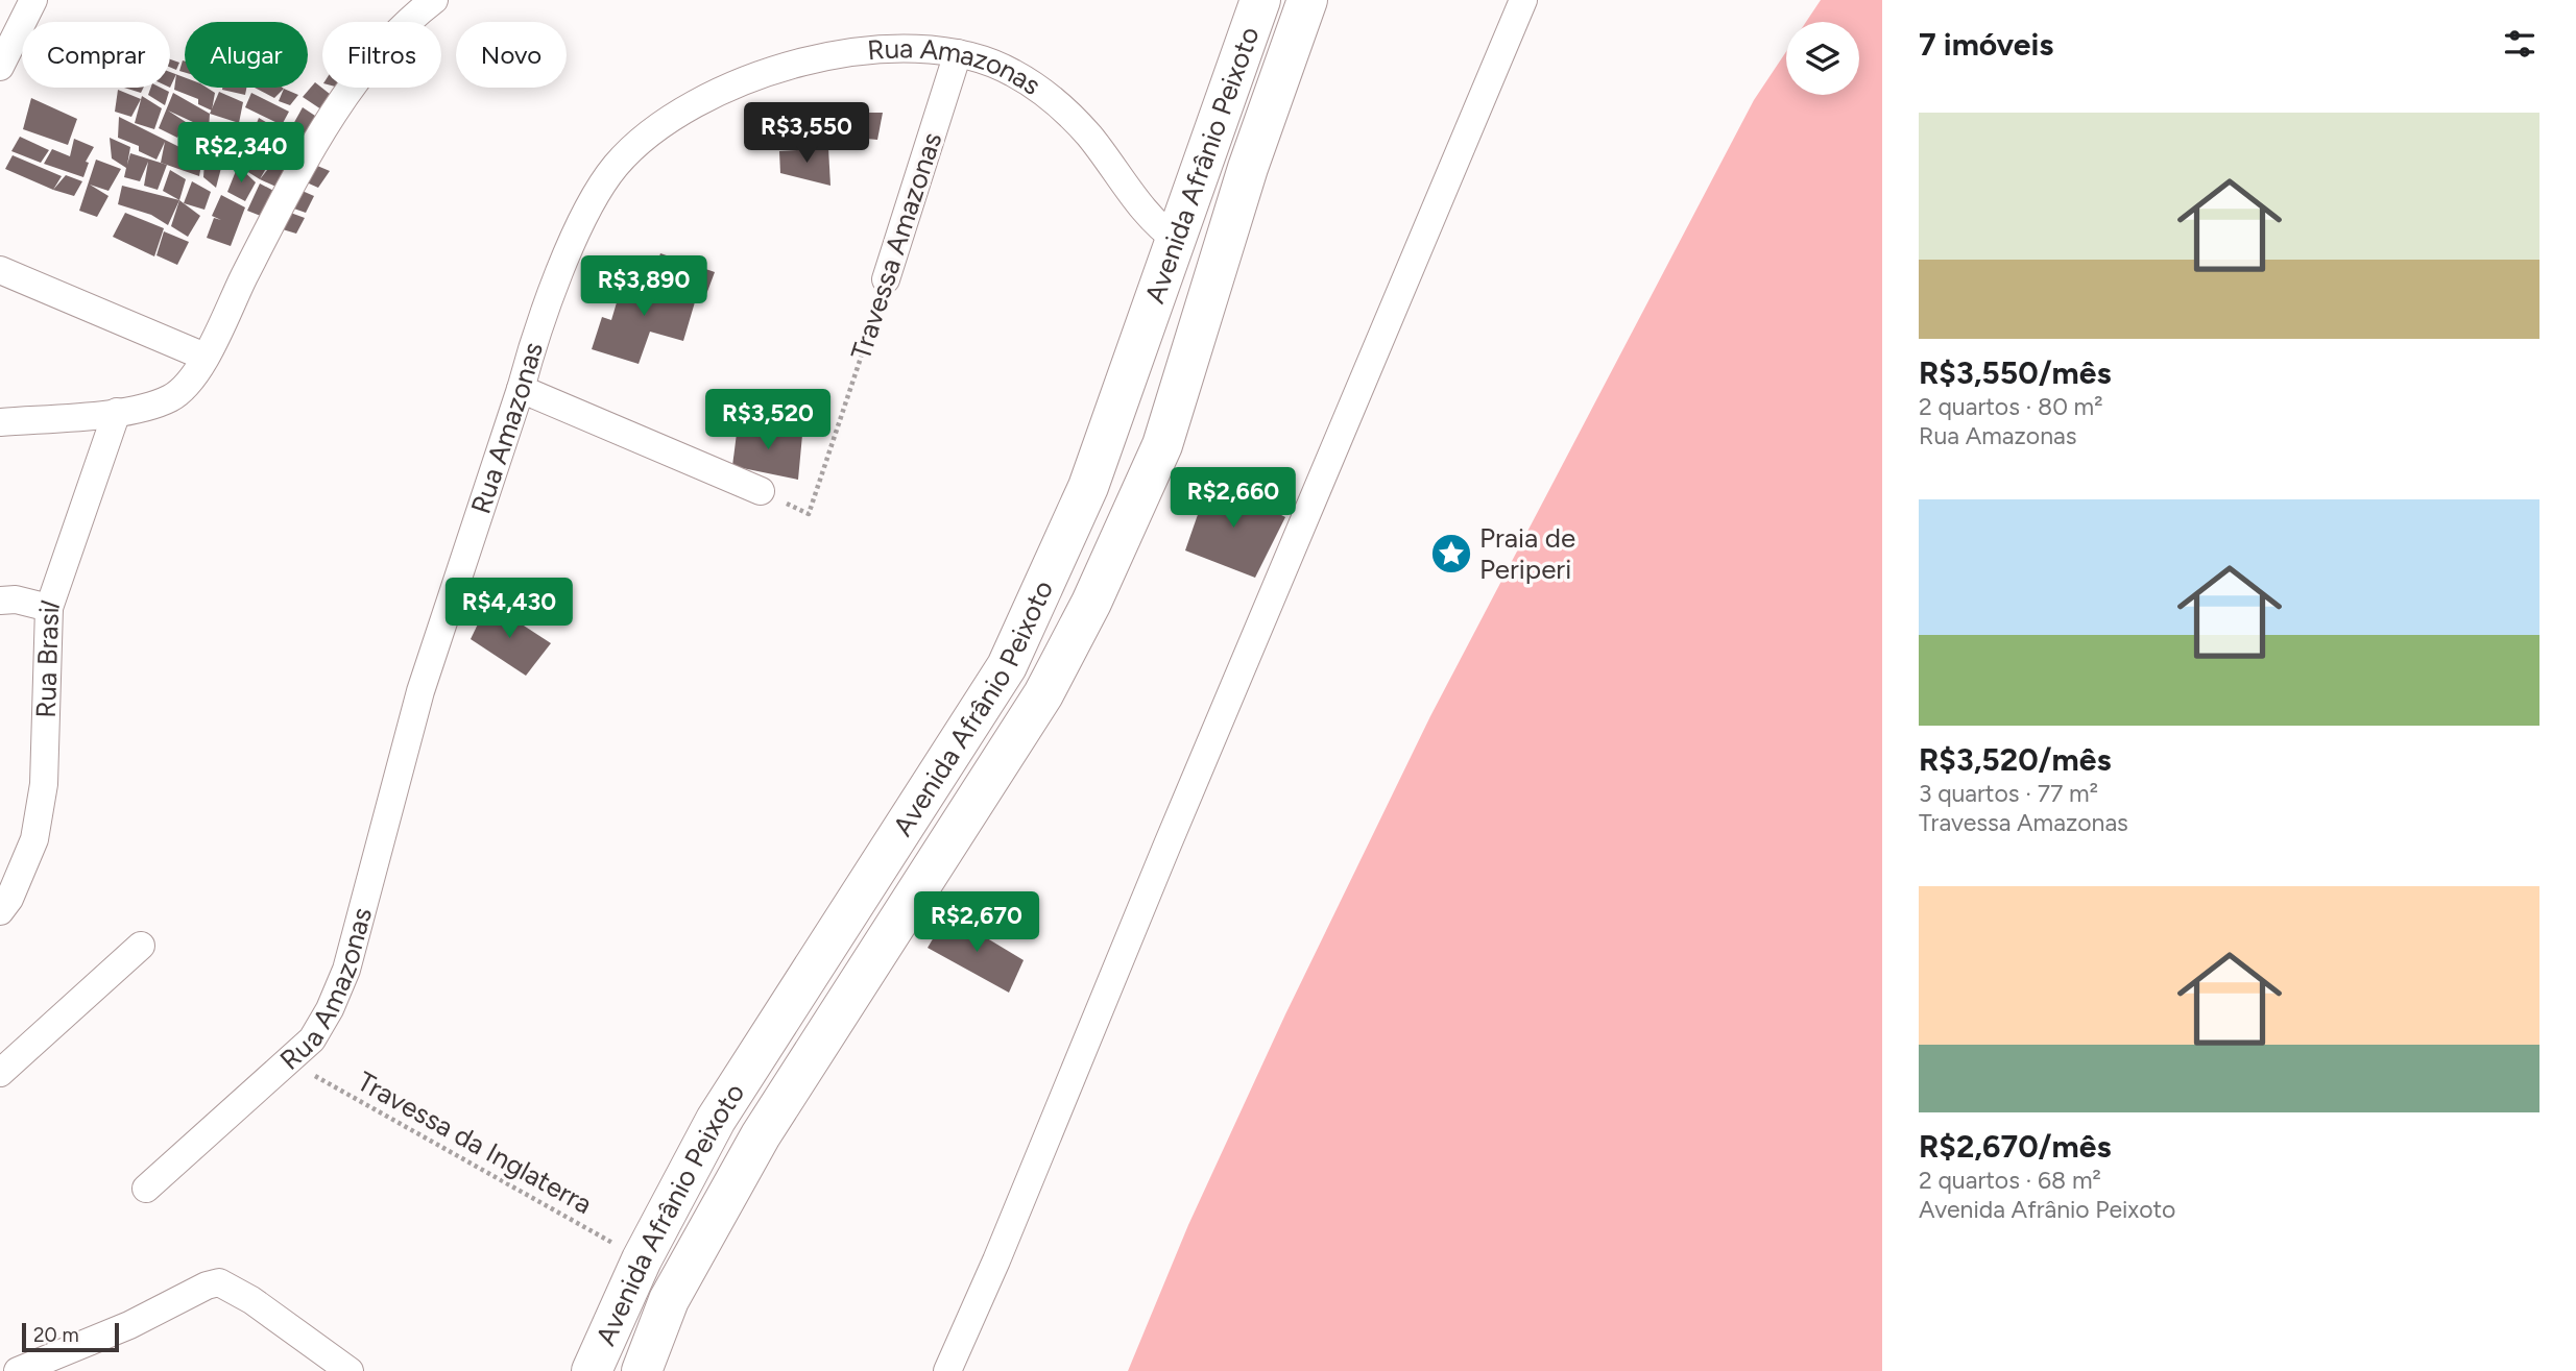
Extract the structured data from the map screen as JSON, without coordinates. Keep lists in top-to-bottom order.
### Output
{
  "streets": {
    "main road": ["Avenida Afrânio Peixoto"],
    "street": ["Rua Amazonas", "Travessa Amazonas", "Rua Brasil"],
    "path": ["Travessa da Inglaterra"]
  },
  "crossings": [
    ["Rua Amazonas", "Avenida Afrânio Peixoto"],
    ["Rua Amazonas", "Travessa Amazonas"],
    ["Rua Amazonas", "Travessa da Inglaterra"],
    ["Avenida Afrânio Peixoto", "Travessa da Inglaterra"]
  ],
  "places": {
    "place": ["Praia de Periperi"]
  },
  "scale_bar": "20 m",
  "page": {
    "heading": "7 imóveis",
    "chip": [
      "Comprar",
      "Alugar",
      "Filtros",
      "Novo"
    ],
    "list": [
      {
        "name": "R$3,550/mês",
        "note": "2 quartos · 80 m² · Rua Amazonas"
      },
      {
        "name": "R$3,520/mês",
        "note": "3 quartos · 77 m² · Travessa Amazonas"
      },
      {
        "name": "R$2,670/mês",
        "note": "2 quartos · 68 m² · Avenida Afrânio Peixoto"
      }
    ],
    "price": [
      "R$3,550",
      "R$2,340",
      "R$3,890",
      "R$3,520",
      "R$2,660",
      "R$4,430",
      "R$2,670"
    ],
    "scale": "20 m"
  }
}
